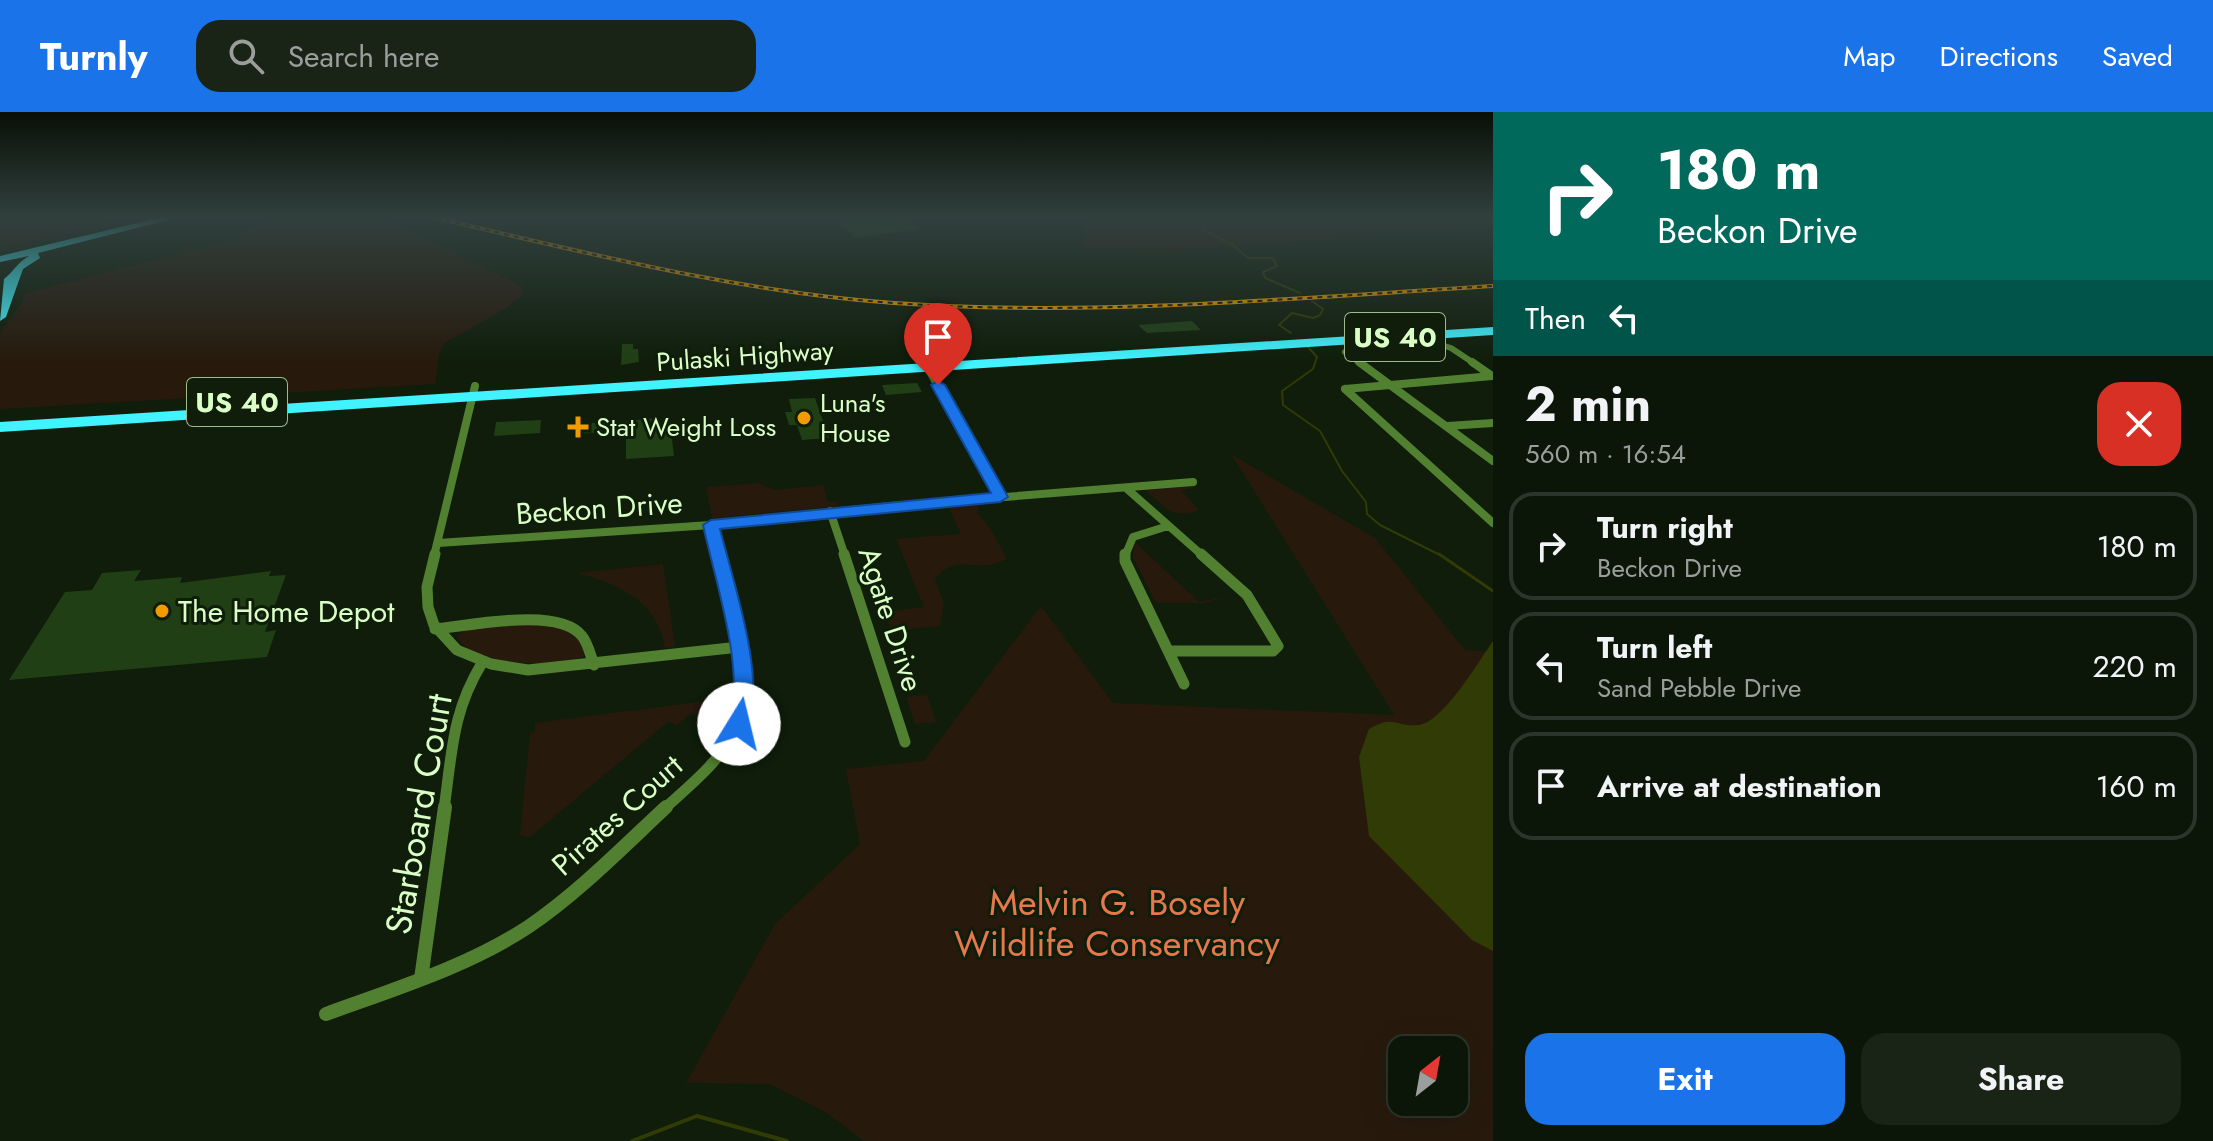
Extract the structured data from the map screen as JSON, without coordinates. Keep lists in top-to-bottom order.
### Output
{
  "streets": {
    "highway": ["US 40", "Pulaski Highway"],
    "street": [
      "Beckon Drive",
      "Agate Drive",
      "Starboard Court",
      "Pirates Court"
    ]
  },
  "crossings": [
    ["Beckon Drive", "Agate Drive"],
    ["Beckon Drive", "Pirates Court"],
    ["Starboard Court", "Pirates Court"]
  ],
  "parks": ["Melvin G. Bosely Wildlife Conservancy"],
  "places": {
    "other": ["Luna's House", "The Home Depot"],
    "health": ["Stat Weight Loss"]
  },
  "north": "top right",
  "page": {
    "header": "Turnly",
    "search": "Search here",
    "nav": ["Map", "Directions", "Saved"],
    "turn": ["180 m", "Beckon Drive"],
    "then": "Then",
    "heading": ["2 min", "560 m · 16:54"],
    "list": [
      {
        "name": "Turn right",
        "note": "Beckon Drive",
        "value": "180 m"
      },
      {
        "name": "Turn left",
        "note": "Sand Pebble Drive",
        "value": "220 m"
      },
      {
        "name": "Arrive at destination",
        "value": "160 m"
      }
    ],
    "buttons": ["Exit", "Share"]
  }
}
